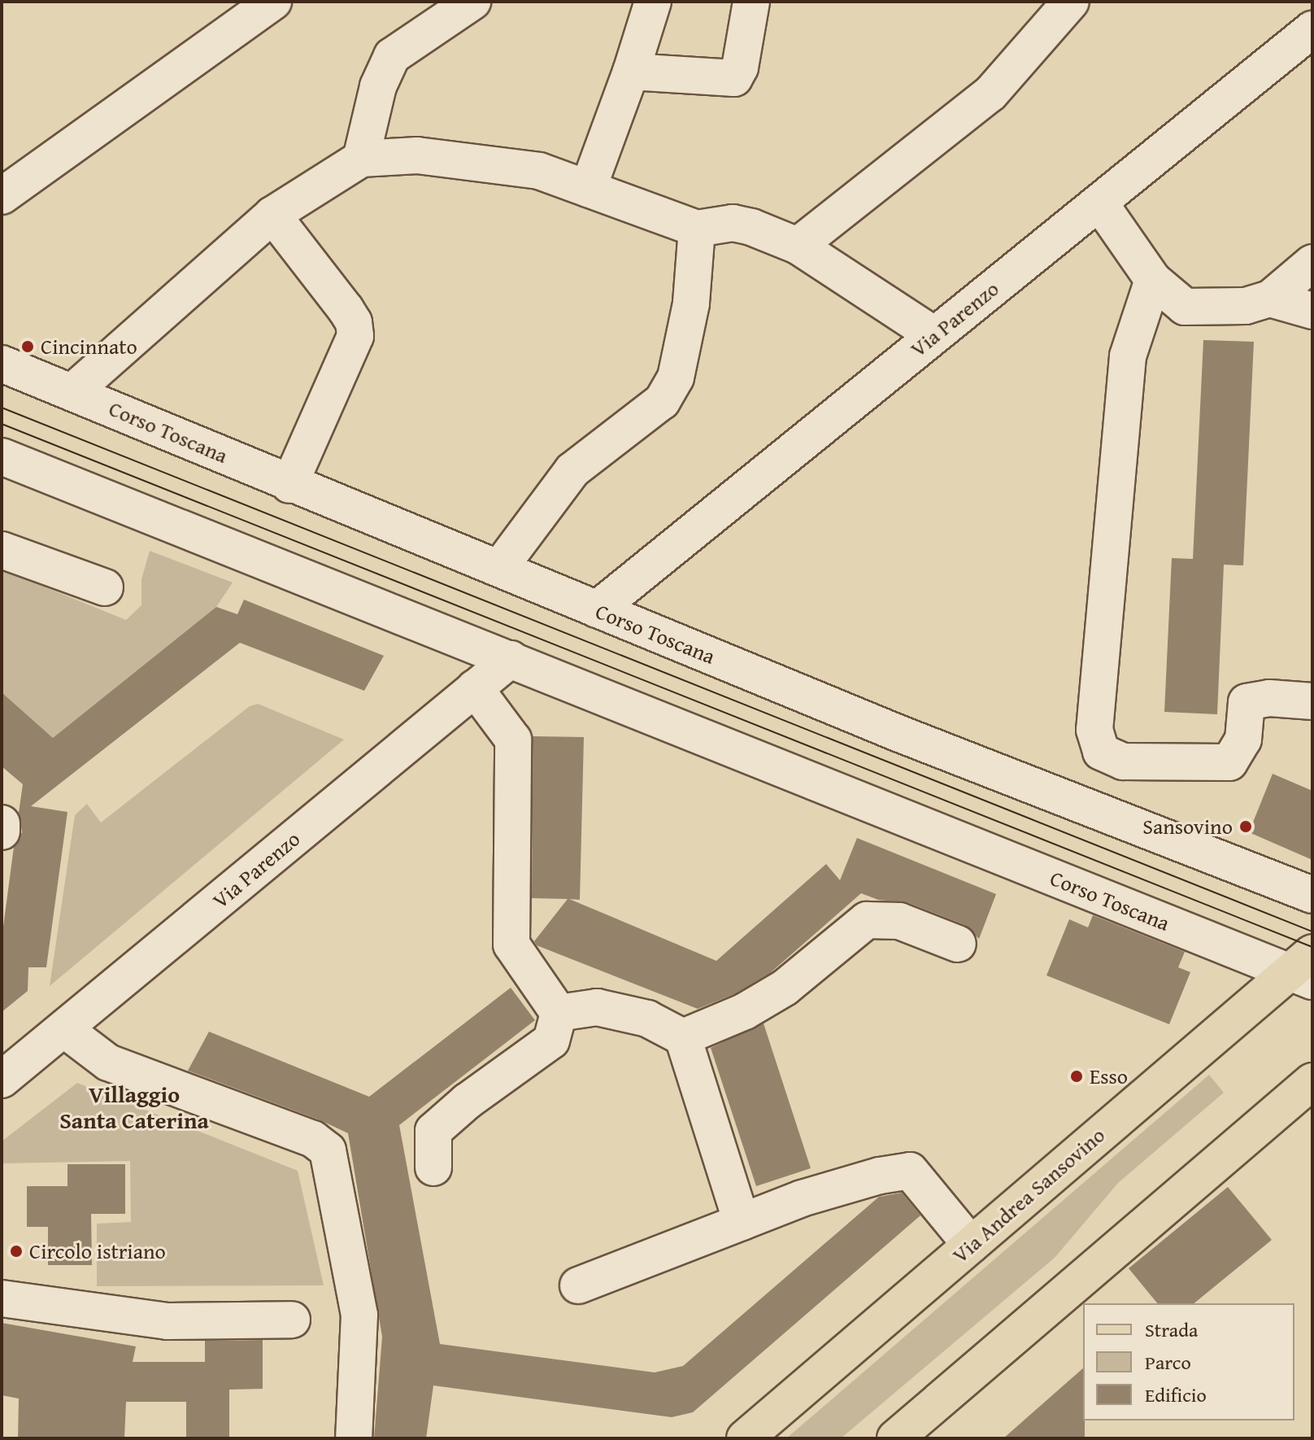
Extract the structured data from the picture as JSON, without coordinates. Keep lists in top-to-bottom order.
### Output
{
  "streets": {
    "main road": ["Via Andrea Sansovino"],
    "street": ["Via Parenzo", "Corso Toscana"]
  },
  "crossings": [
    ["Via Parenzo", "Corso Toscana"],
    ["Corso Toscana", "Via Andrea Sansovino"]
  ],
  "districts": ["Villaggio Santa Caterina"],
  "places": [
    "Cincinnato",
    "Sansovino",
    "Esso",
    "Circolo istriano"
  ],
  "legend": ["Strada", "Parco", "Edificio"]
}
